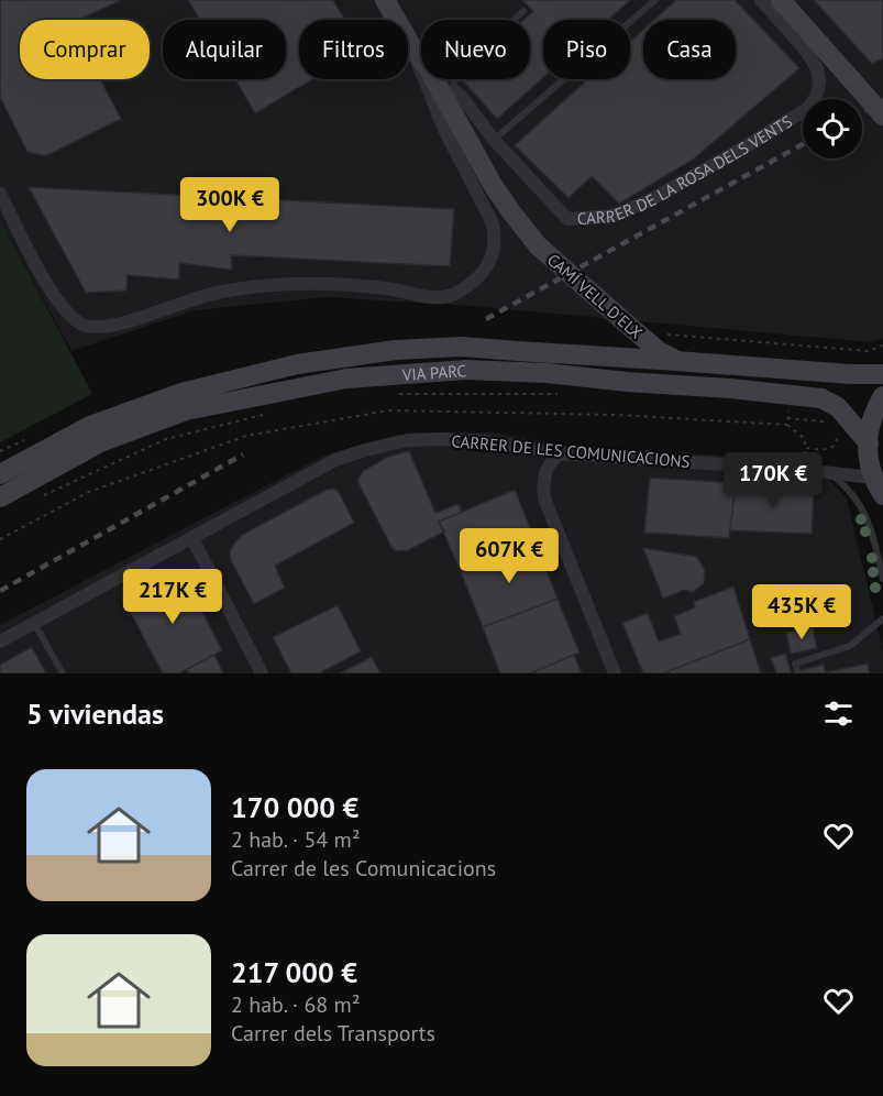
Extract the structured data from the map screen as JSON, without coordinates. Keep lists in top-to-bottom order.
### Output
{
  "streets": {
    "main road": ["CAMÍ VELL D'ELX", "VIA PARC"],
    "street": ["CARRER DE LA ROSA DELS VENTS", "CARRER DE LES COMUNICACIONS"]
  },
  "crossings": [
    ["CARRER DE LA ROSA DELS VENTS", "CAMÍ VELL D'ELX"],
    ["CAMÍ VELL D'ELX", "VIA PARC"]
  ],
  "page": {
    "chip": [
      "Comprar",
      "Alquilar",
      "Filtros",
      "Nuevo",
      "Piso",
      "Casa"
    ],
    "price": [
      "300K €",
      "170K €",
      "607K €",
      "217K €",
      "435K €"
    ],
    "heading": "5 viviendas",
    "list": [
      {
        "name": "170 000 €",
        "note": "2 hab. · 54 m² · Carrer de les Comunicacions"
      },
      {
        "name": "217 000 €",
        "note": "2 hab. · 68 m² · Carrer dels Transports"
      }
    ]
  }
}
